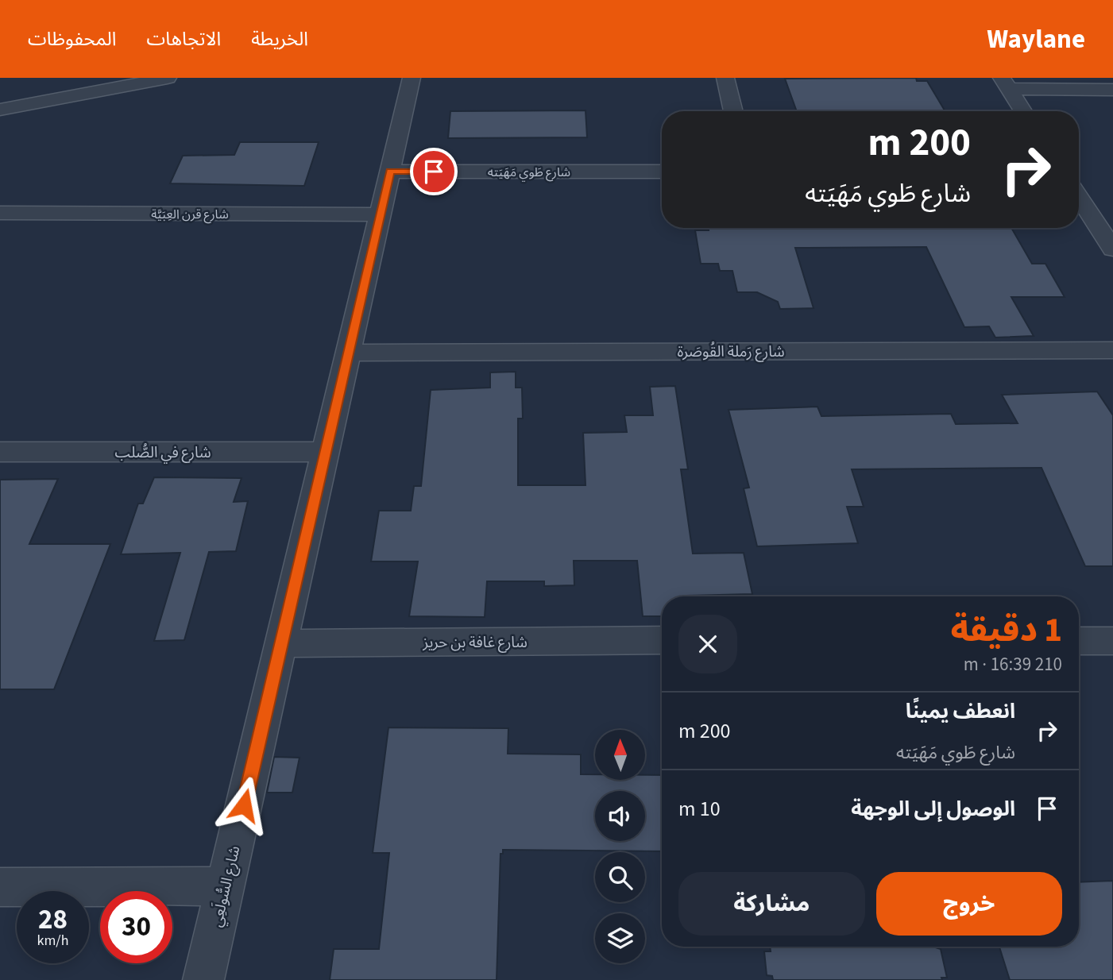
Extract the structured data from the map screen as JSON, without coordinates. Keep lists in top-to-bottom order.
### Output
{
  "streets": {
    "street": [
      "شارع طَوي مَهَيَته",
      "شارع قرن العِبَيَّة",
      "شارع رَملة القُوصَرة",
      "شارع في الصُّلب",
      "شارع غافة بن حريز",
      "شارع السُّولَعِي"
    ]
  },
  "crossings": [
    ["شارع طَوي مَهَيَته", "شارع السُّولَعِي"],
    ["شارع قرن العِبَيَّة", "شارع السُّولَعِي"],
    ["شارع رَملة القُوصَرة", "شارع السُّولَعِي"],
    ["شارع في الصُّلب", "شارع السُّولَعِي"],
    ["شارع غافة بن حريز", "شارع السُّولَعِي"]
  ],
  "north": "top",
  "page": {
    "header": "Waylane",
    "nav": ["الخريطة", "الاتجاهات", "المحفوظات"],
    "turn": ["200 m", "شارع طَوي مَهَيَته"],
    "heading": ["1 دقيقة", "210 m · 16:39"],
    "list": [
      {
        "name": "انعطف يمينًا",
        "note": "شارع طَوي مَهَيَته",
        "value": "200 m"
      },
      {
        "name": "الوصول إلى الوجهة",
        "value": "10 m"
      }
    ],
    "buttons": ["خروج", "مشاركة"],
    "speed": "28 km/h",
    "limit": "30"
  }
}
